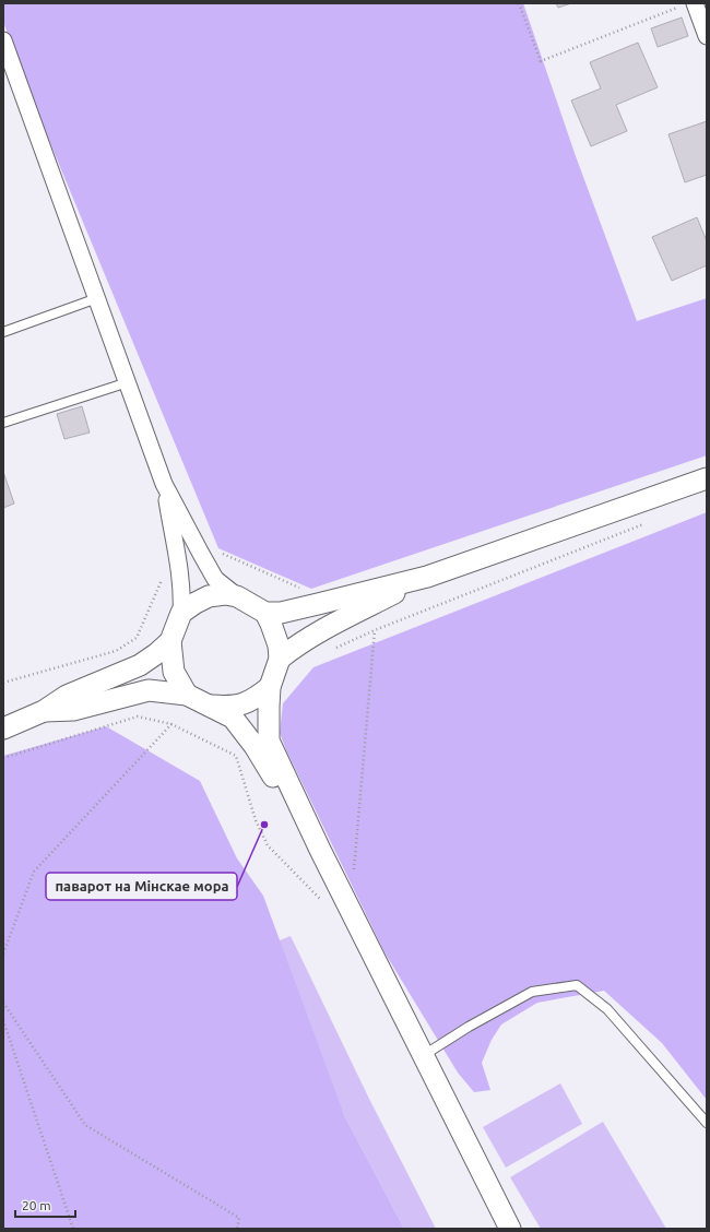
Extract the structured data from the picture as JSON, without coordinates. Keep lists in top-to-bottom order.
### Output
{
  "places": ["паварот на Мінскае мора"],
  "scale_bar": "20 m"
}
